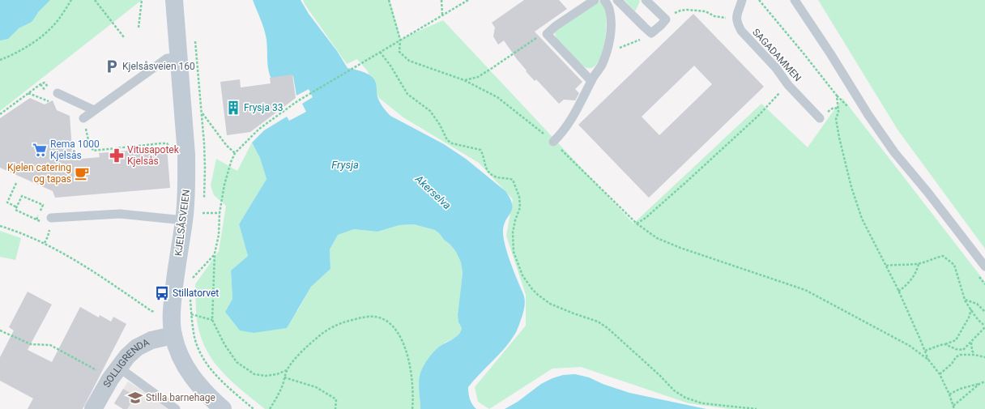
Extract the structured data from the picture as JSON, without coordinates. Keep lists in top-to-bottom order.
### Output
{
  "streets": {
    "main road": ["KJELSÅSVEIEN"],
    "street": ["SOLLIGRENDA"],
    "lane": ["SAGADAMMEN"]
  },
  "crossings": [
    ["KJELSÅSVEIEN", "SOLLIGRENDA"]
  ],
  "water": ["Frysja", "Akerselva"],
  "places": {
    "parking": ["Kjelsåsveien 160"],
    "building": ["Frysja 33"],
    "supermarket": ["Rema 1000 Kjelsås"],
    "pharmacy": ["Vitusapotek Kjelsås"],
    "cafe": ["Kjelen catering og tapas"],
    "bus stop": ["Stillatorvet"],
    "school or university": ["Stilla barnehage"]
  }
}
